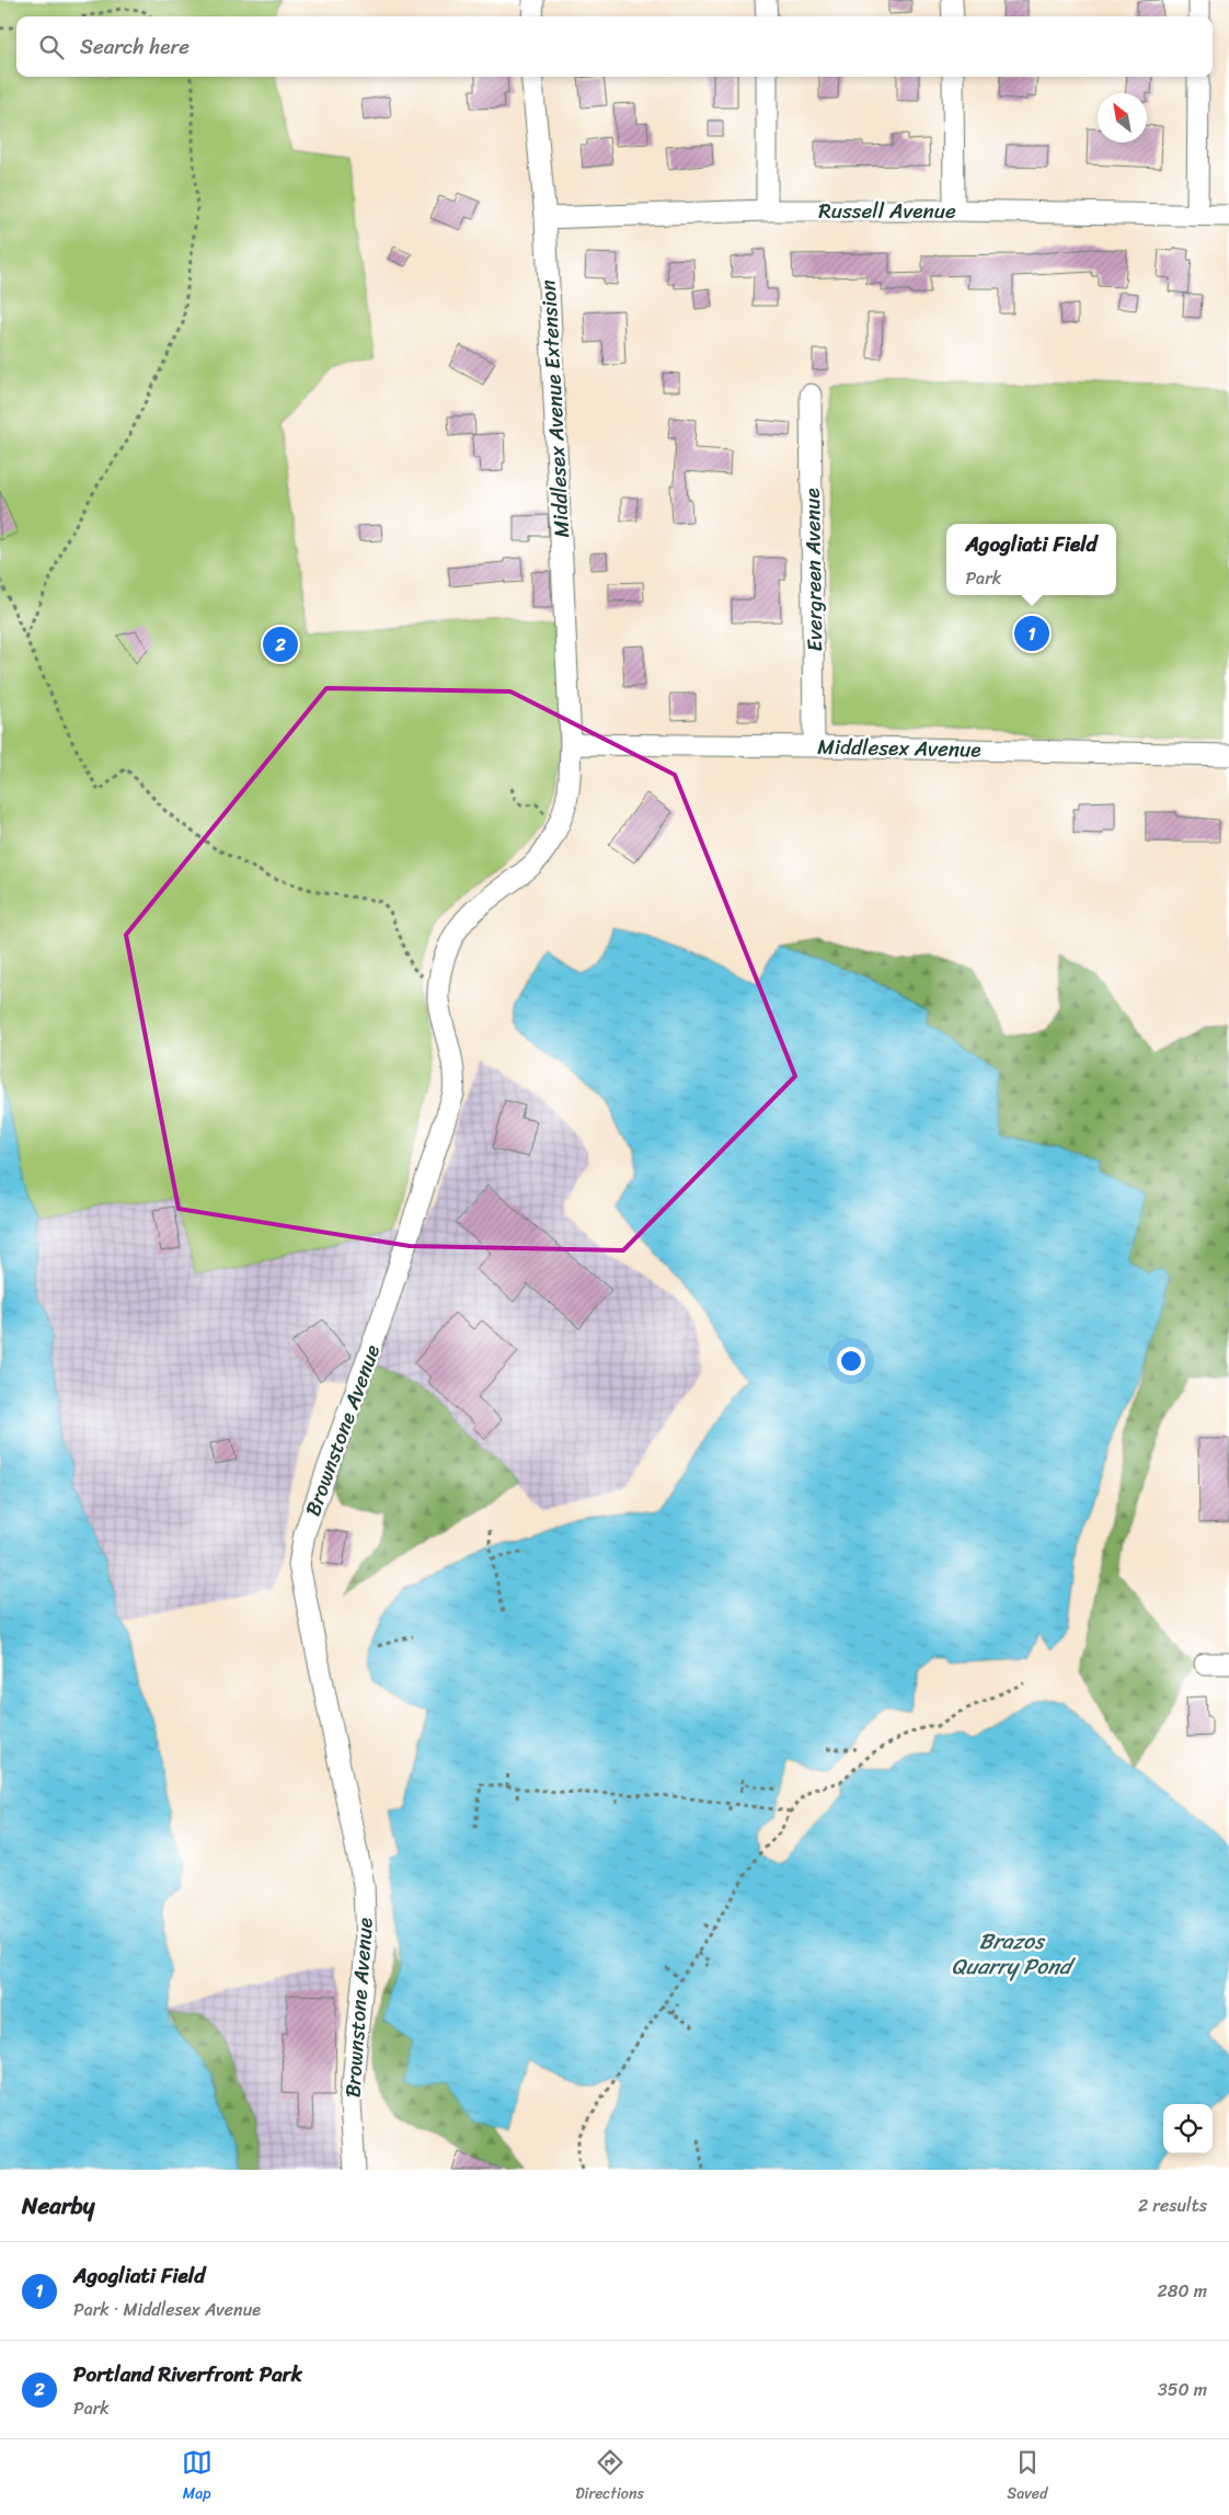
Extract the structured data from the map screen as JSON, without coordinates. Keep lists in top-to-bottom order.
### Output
{
  "streets": {
    "street": [
      "Russell Avenue",
      "Middlesex Avenue Extension",
      "Evergreen Avenue",
      "Middlesex Avenue",
      "Brownstone Avenue"
    ]
  },
  "crossings": [
    ["Russell Avenue", "Middlesex Avenue Extension"],
    ["Middlesex Avenue Extension", "Middlesex Avenue"],
    ["Middlesex Avenue Extension", "Brownstone Avenue"],
    ["Evergreen Avenue", "Middlesex Avenue"],
    ["Middlesex Avenue", "Brownstone Avenue"]
  ],
  "water": ["Brazos Quarry Pond"],
  "north": "top left",
  "page": {
    "search": "Search here",
    "popup": ["Agogliati Field", "Park"],
    "pins": ["1", "2"],
    "heading": ["Nearby", "2 results"],
    "list": [
      {
        "mark": "1",
        "name": "Agogliati Field",
        "note": "Park · Middlesex Avenue",
        "value": "280 m"
      },
      {
        "mark": "2",
        "name": "Portland Riverfront Park",
        "note": "Park",
        "value": "350 m"
      }
    ],
    "nav": ["Map", "Directions", "Saved"]
  }
}
